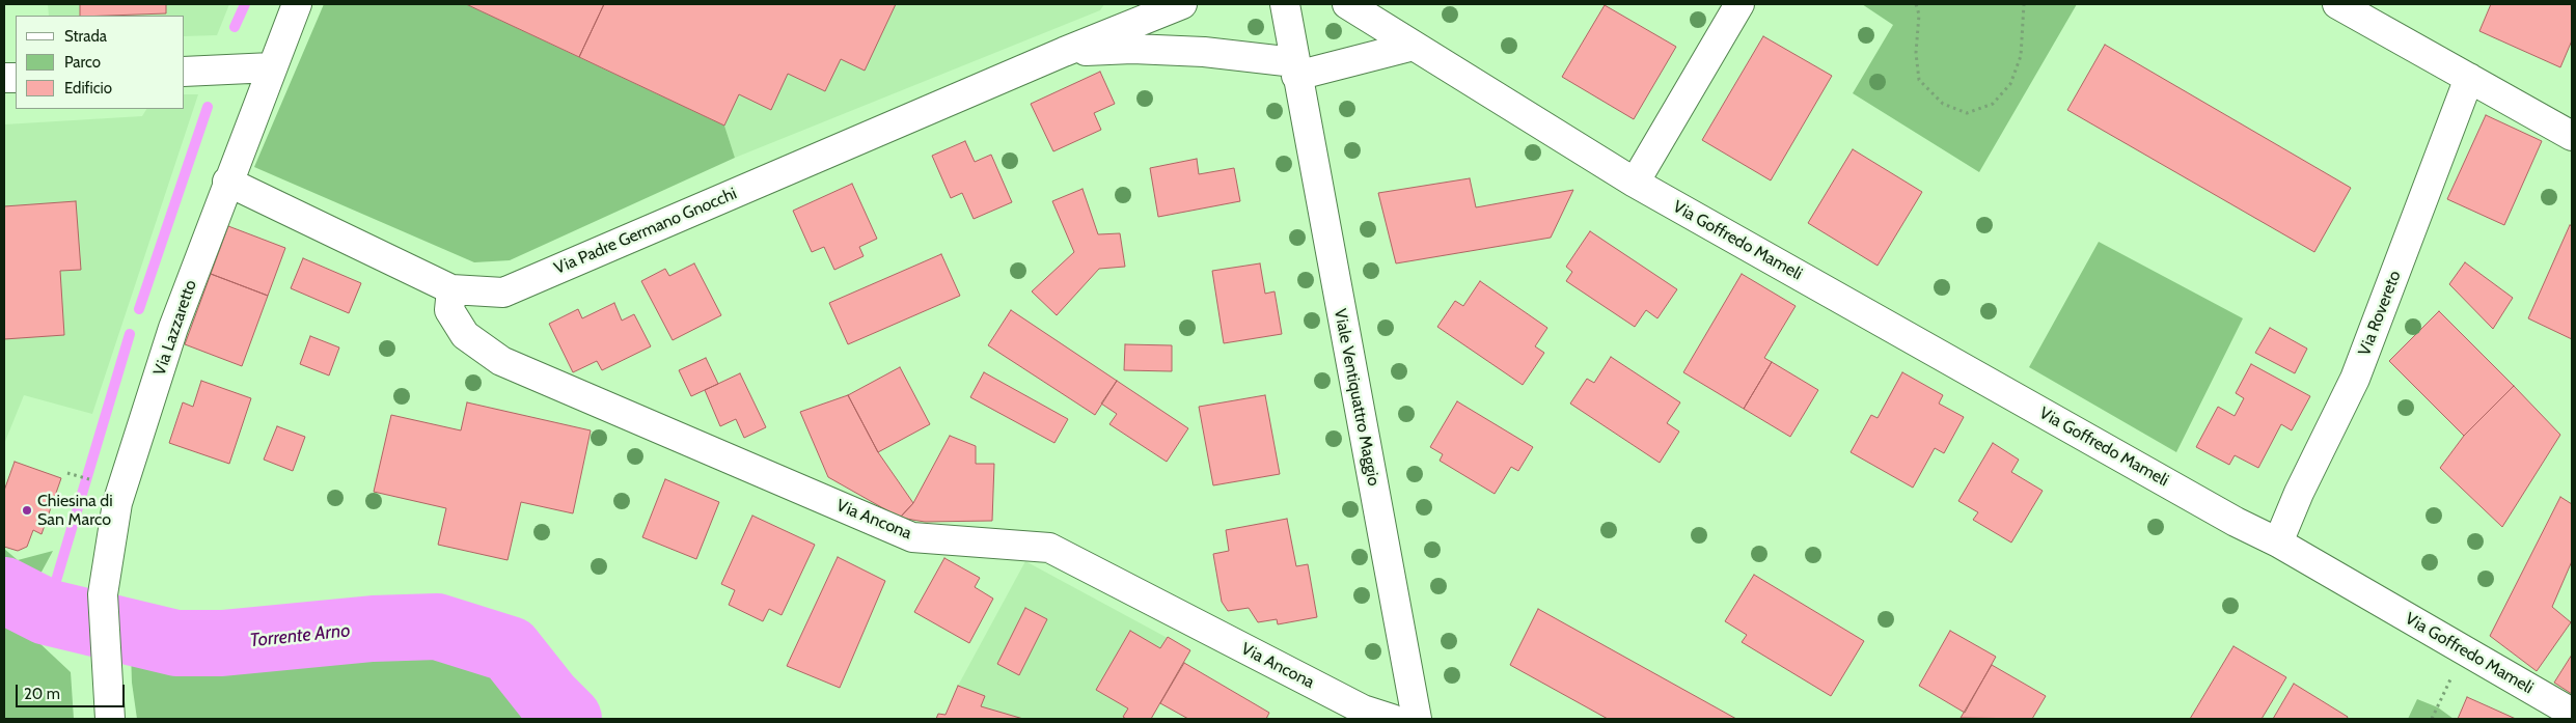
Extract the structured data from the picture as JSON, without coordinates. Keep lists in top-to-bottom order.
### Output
{
  "streets": {
    "street": [
      "Via Padre Germano Gnocchi",
      "Via Goffredo Mameli",
      "Via Rovereto",
      "Via Lazzaretto",
      "Viale Ventiquattro Maggio",
      "Via Ancona"
    ]
  },
  "crossings": [
    ["Via Padre Germano Gnocchi", "Via Lazzaretto"],
    ["Via Padre Germano Gnocchi", "Viale Ventiquattro Maggio"],
    ["Via Padre Germano Gnocchi", "Via Ancona"],
    ["Via Goffredo Mameli", "Via Rovereto"]
  ],
  "water": ["Torrente Arno"],
  "places": ["Chiesina di San Marco"],
  "legend": ["Strada", "Parco", "Edificio"],
  "scale_bar": "20 m"
}
